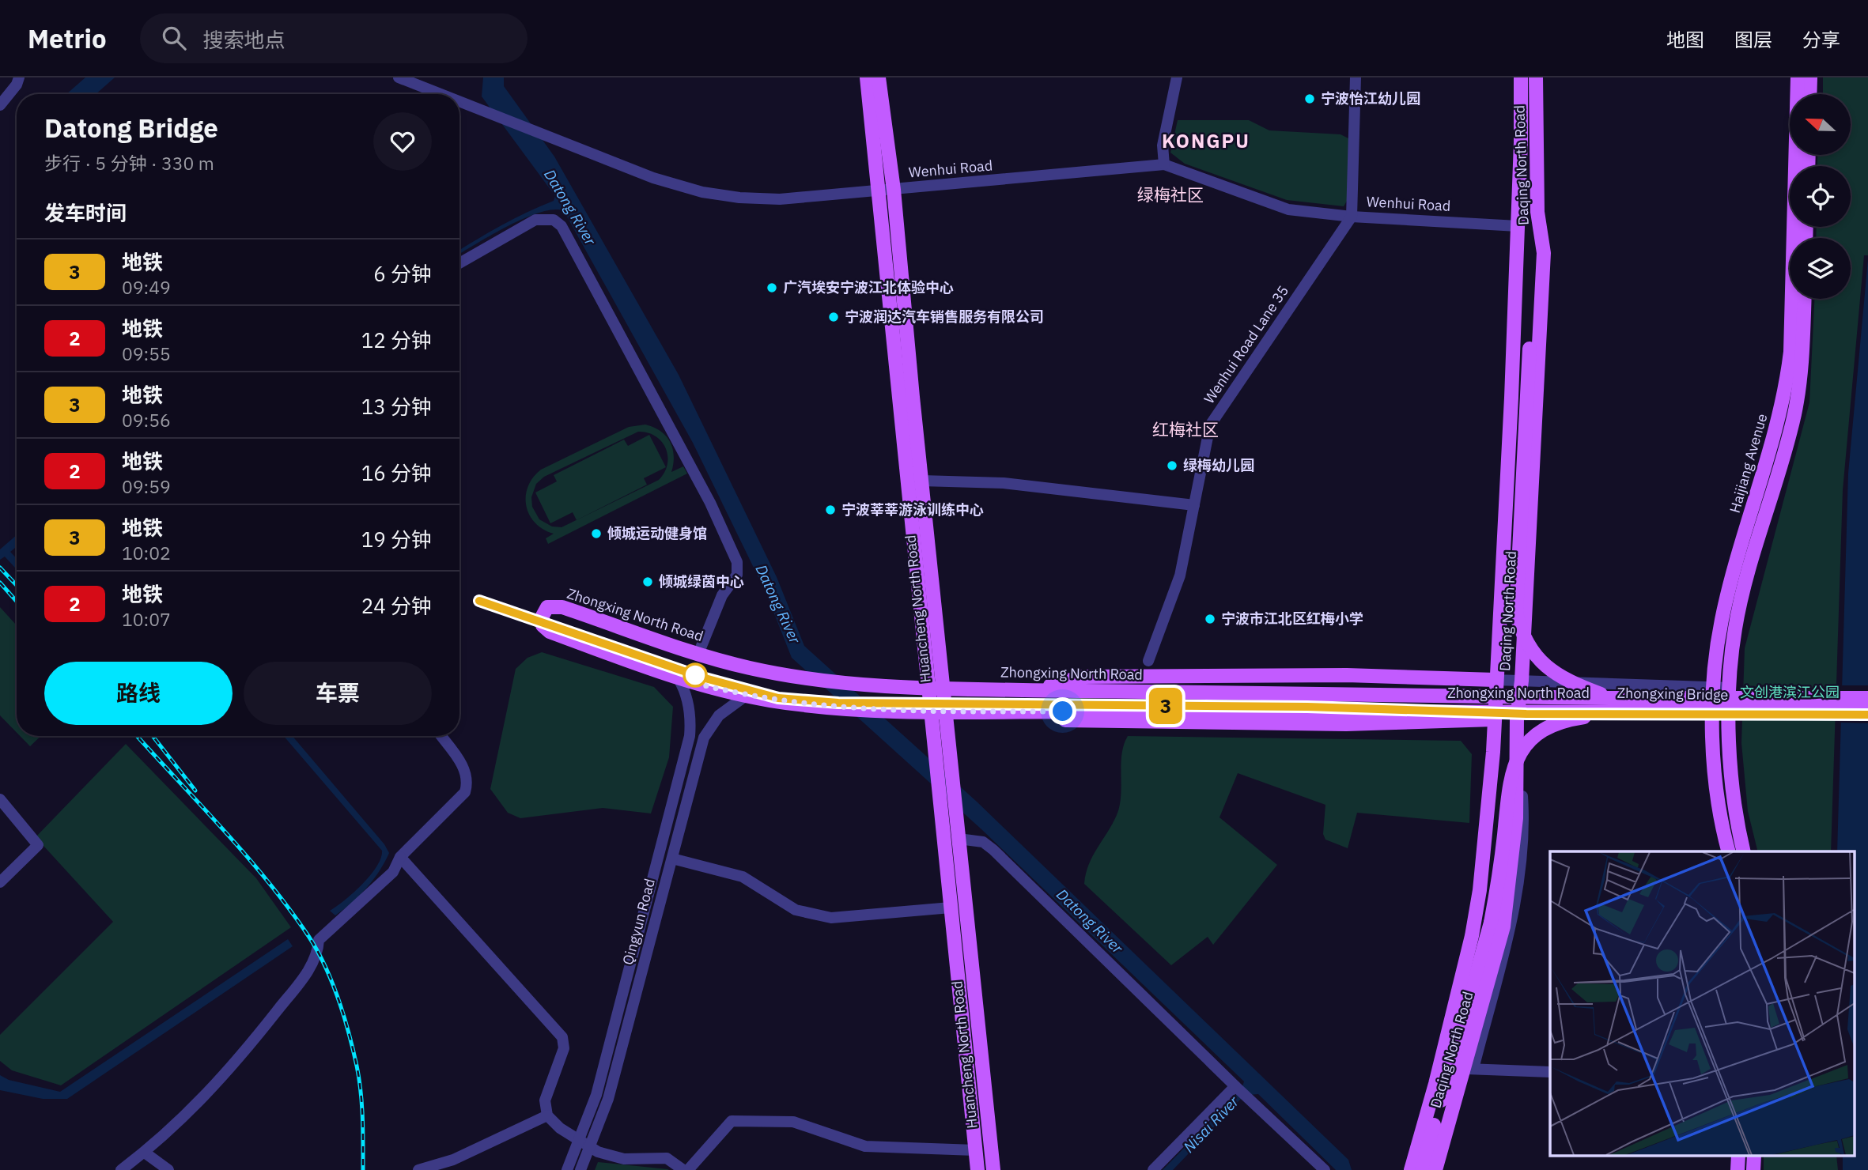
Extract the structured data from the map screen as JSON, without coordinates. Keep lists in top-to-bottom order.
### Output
{
  "streets": {
    "main road": [
      "Daqing North Road",
      "Haijiang Avenue",
      "Huancheng North Road",
      "Zhongxing North Road",
      "Zhongxing Bridge"
    ],
    "street": ["Wenhui Road", "Wenhui Road Lane 35", "Qingyun Road"]
  },
  "crossings": [
    ["Daqing North Road", "Wenhui Road"],
    ["Wenhui Road", "Wenhui Road Lane 35"],
    ["Wenhui Road", "Huancheng North Road"],
    ["Huancheng North Road", "Zhongxing North Road"],
    ["Zhongxing North Road", "Zhongxing Bridge"],
    ["Zhongxing North Road", "Qingyun Road"]
  ],
  "districts": ["KONGPU", "绿梅社区", "红梅社区"],
  "water": ["Datong River", "Nisai River"],
  "parks": ["文创港滨江公园"],
  "places": [
    "宁波怡江幼儿园",
    "广汽埃安宁波江北体验中心",
    "宁波润达汽车销售服务有限公司",
    "绿梅幼儿园",
    "宁波莘莘游泳训练中心",
    "倾城运动健身馆",
    "倾城绿茵中心",
    "宁波市江北区红梅小学"
  ],
  "lines": ["metro line 3"],
  "north": "left",
  "page": {
    "header": "Metrio",
    "search": "搜索地点",
    "nav": ["地图", "图层", "分享"],
    "on_map": "3",
    "heading": [
      ["Datong Bridge", "步行 · 5 分钟 · 330 m"],
      "发车时间"
    ],
    "list": [
      {
        "mark": "3",
        "name": "地铁",
        "note": "09:49",
        "value": "6 分钟"
      },
      {
        "mark": "2",
        "name": "地铁",
        "note": "09:55",
        "value": "12 分钟"
      },
      {
        "mark": "3",
        "name": "地铁",
        "note": "09:56",
        "value": "13 分钟"
      },
      {
        "mark": "2",
        "name": "地铁",
        "note": "09:59",
        "value": "16 分钟"
      },
      {
        "mark": "3",
        "name": "地铁",
        "note": "10:02",
        "value": "19 分钟"
      },
      {
        "mark": "2",
        "name": "地铁",
        "note": "10:07",
        "value": "24 分钟"
      }
    ],
    "buttons": ["路线", "车票"]
  }
}
